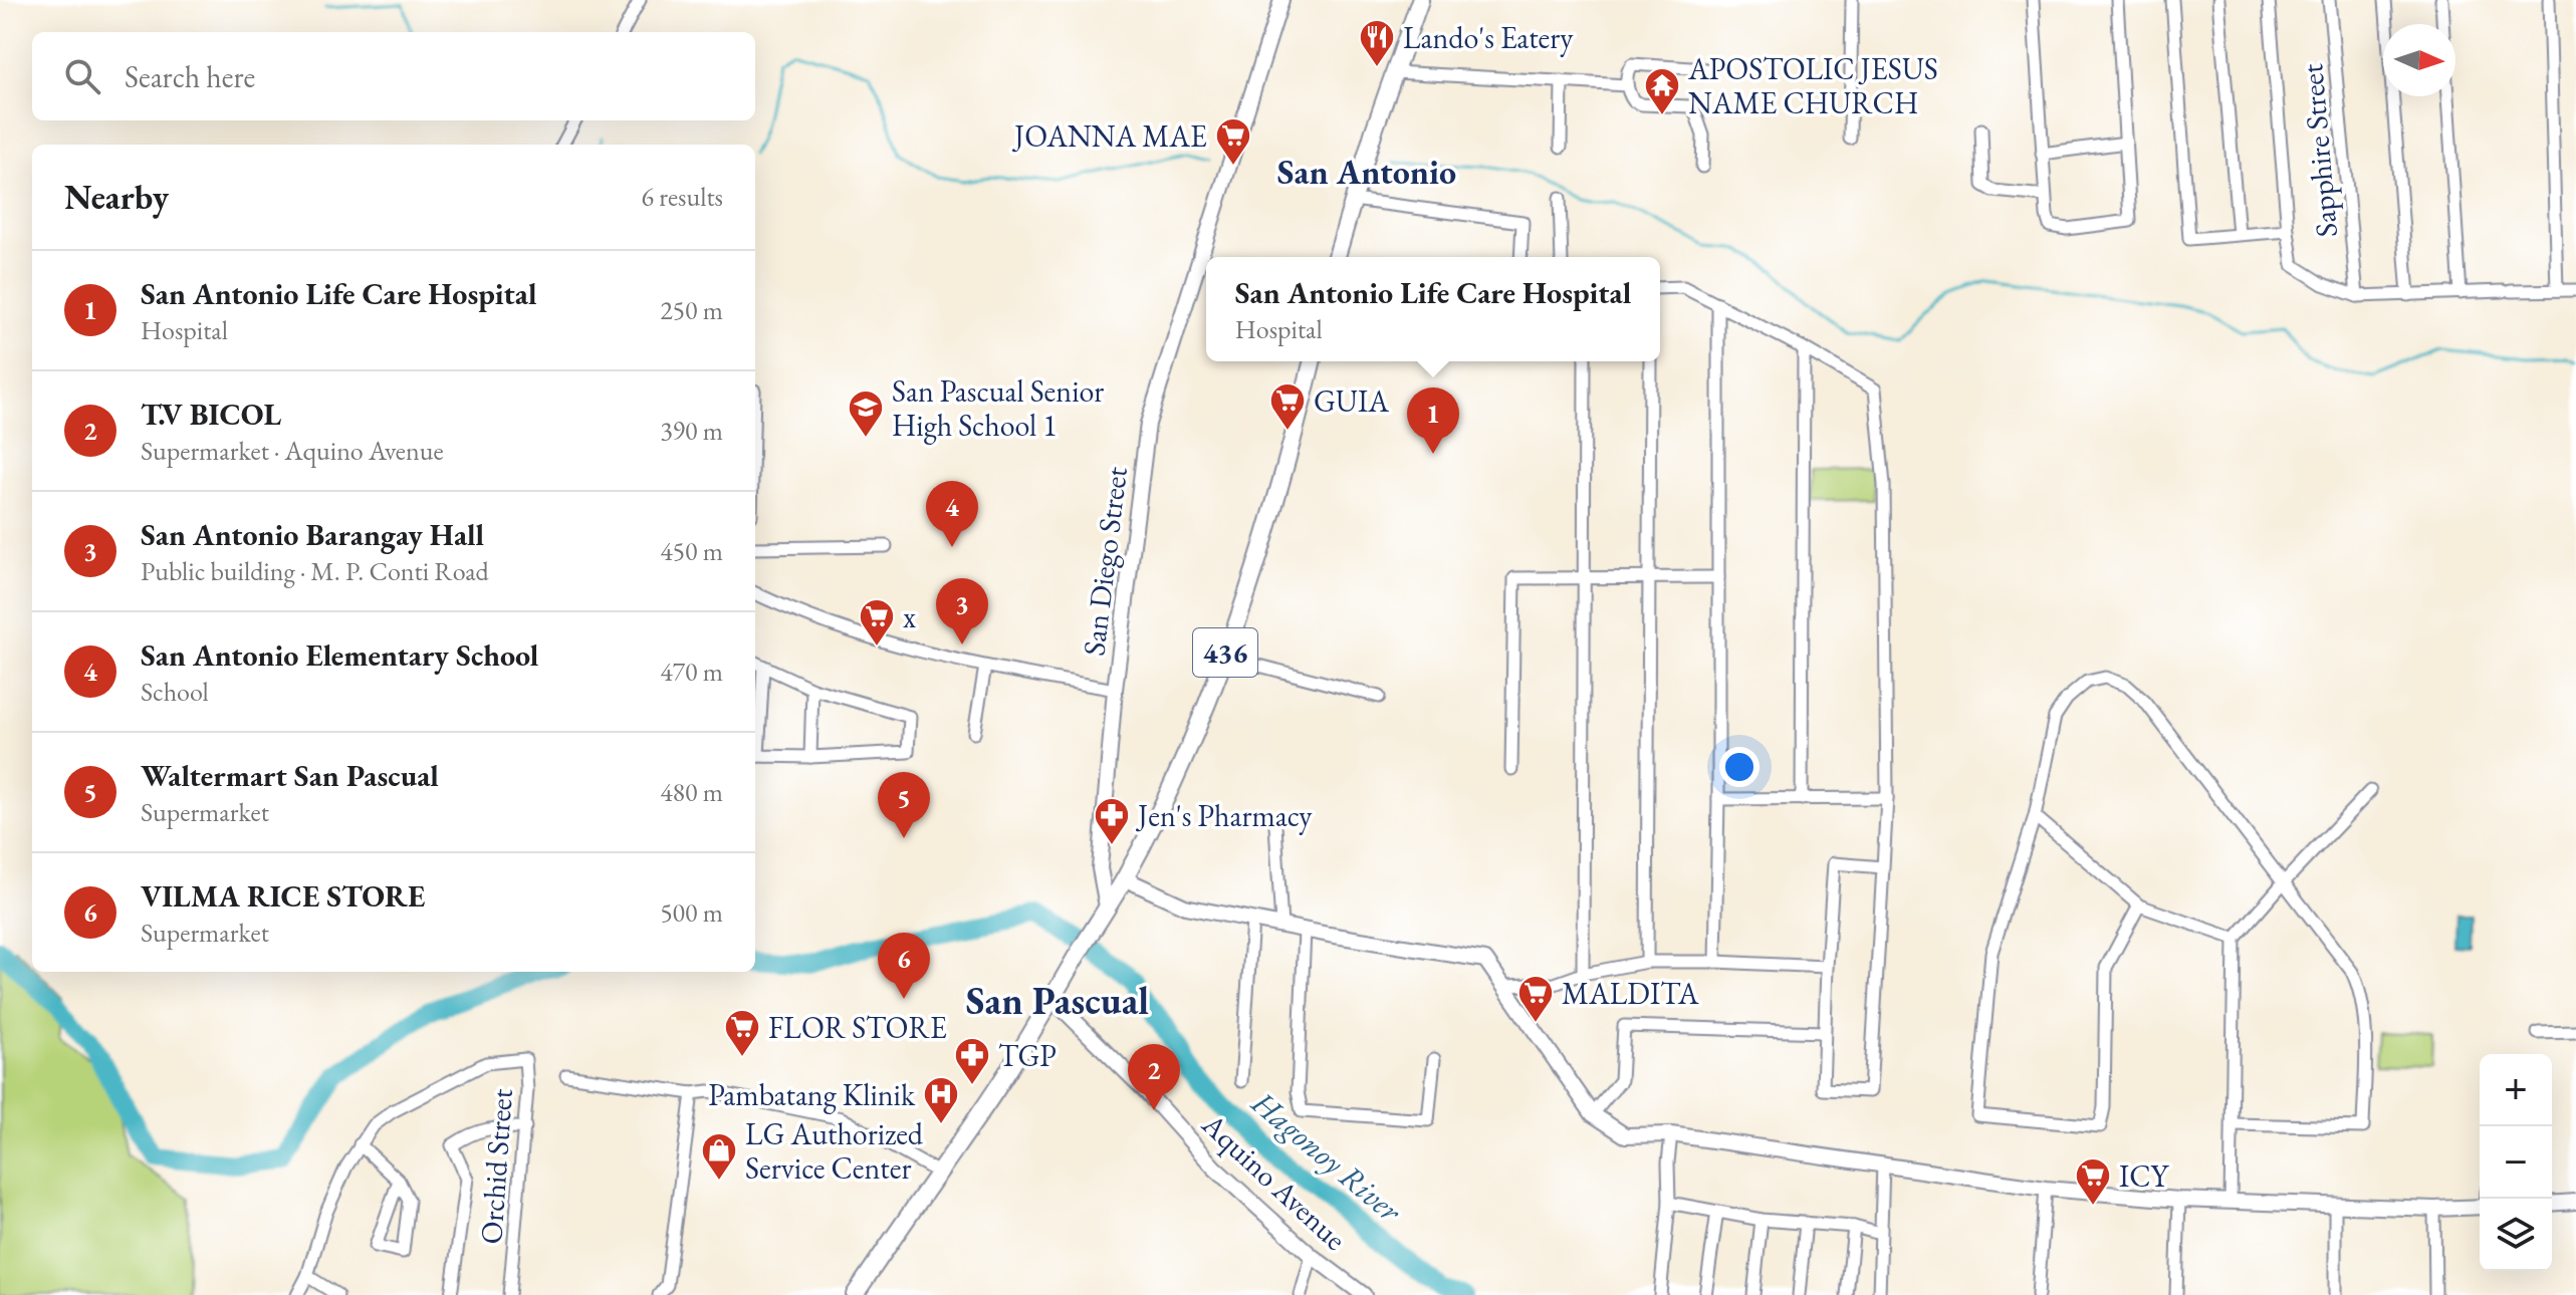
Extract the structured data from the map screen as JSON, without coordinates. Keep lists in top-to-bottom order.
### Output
{
  "streets": {
    "main road": ["436"],
    "street": [
      "Sapphire Street",
      "San Diego Street",
      "Orchid Street",
      "Aquino Avenue"
    ]
  },
  "crossings": [
    ["San Diego Street", "436"],
    ["436", "Aquino Avenue"]
  ],
  "districts": ["San Antonio", "San Pascual"],
  "water": ["Hagonoy River"],
  "places": {
    "restaurant": ["Lando's Eatery"],
    "temple": ["APOSTOLIC JESUS NAME CHURCH"],
    "supermarket": [
      "JOANNA MAE",
      "GUIA",
      "x",
      "MALDITA",
      "FLOR STORE",
      "ICY"
    ],
    "school or university": ["San Pascual Senior High School 1"],
    "pharmacy": ["Jen's Pharmacy", "TGP"],
    "hospital": ["Pambatang Klinik"],
    "shop": ["LG Authorized Service Center"]
  },
  "north": "right",
  "page": {
    "search": "Search here",
    "heading": ["Nearby", "6 results"],
    "list": [
      {
        "mark": "1",
        "name": "San Antonio Life Care Hospital",
        "note": "Hospital",
        "value": "250 m"
      },
      {
        "mark": "2",
        "name": "T.V BICOL",
        "note": "Supermarket · Aquino Avenue",
        "value": "390 m"
      },
      {
        "mark": "3",
        "name": "San Antonio Barangay Hall",
        "note": "Public building · M. P. Conti Road",
        "value": "450 m"
      },
      {
        "mark": "4",
        "name": "San Antonio Elementary School",
        "note": "School",
        "value": "470 m"
      },
      {
        "mark": "5",
        "name": "Waltermart San Pascual",
        "note": "Supermarket",
        "value": "480 m"
      },
      {
        "mark": "6",
        "name": "VILMA RICE STORE",
        "note": "Supermarket",
        "value": "500 m"
      }
    ],
    "popup": ["San Antonio Life Care Hospital", "Hospital"],
    "pins": [
      "1",
      "4",
      "3",
      "5",
      "6",
      "2"
    ],
    "map_buttons": ["+", "−"]
  }
}
